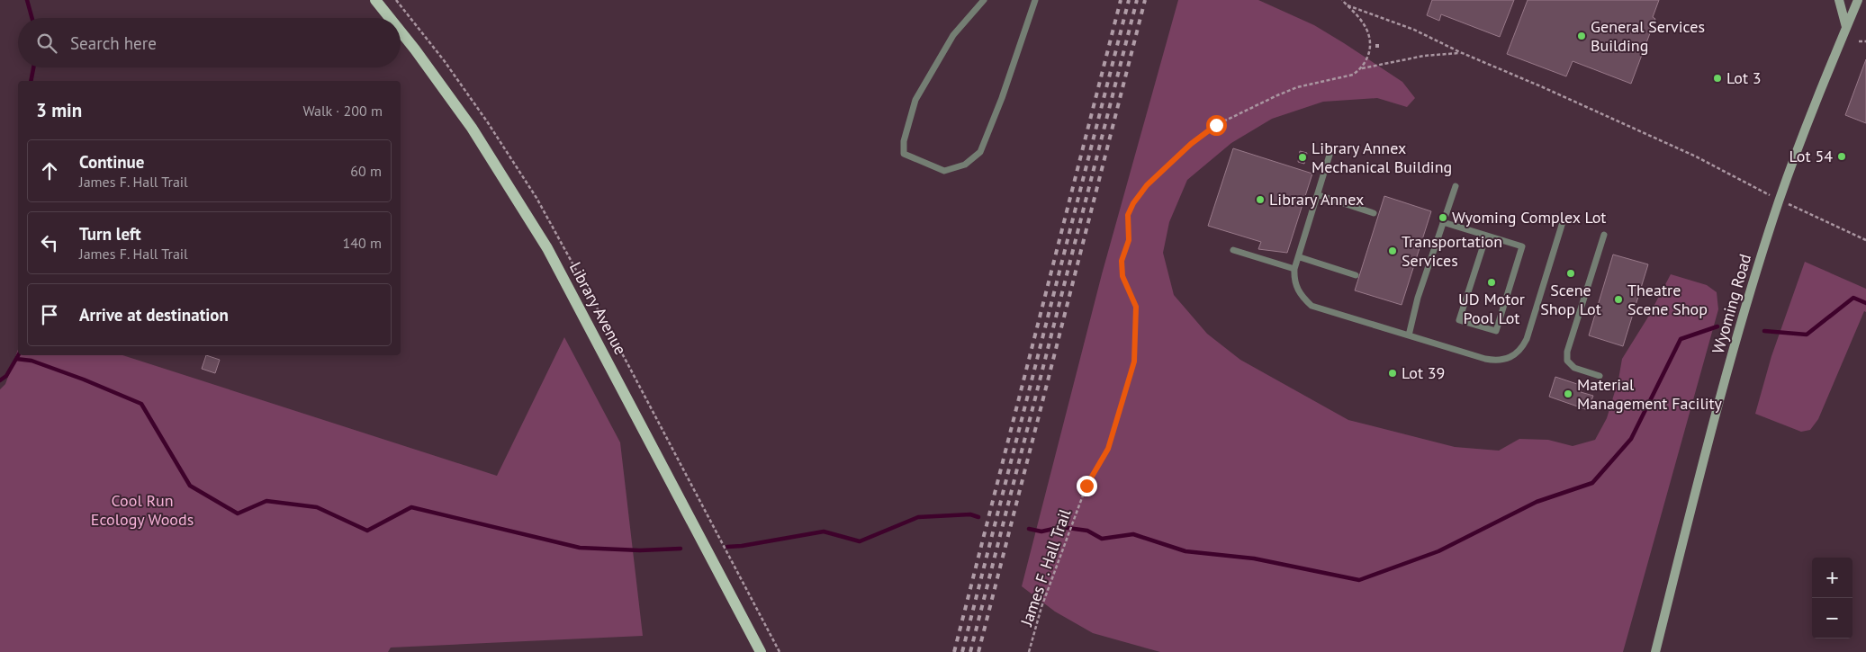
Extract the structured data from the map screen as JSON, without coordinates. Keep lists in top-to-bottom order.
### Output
{
  "streets": {
    "main road": ["Library Avenue"],
    "street": ["Wyoming Road"],
    "path": ["James F. Hall Trail"]
  },
  "parks": ["Cool Run Ecology Woods"],
  "places": [
    "General Services Building",
    "Lot 3",
    "Lot 54",
    "Library Annex Mechanical Building",
    "Library Annex",
    "Wyoming Complex Lot",
    "Transportation Services",
    "Scene Shop Lot",
    "UD Motor Pool Lot",
    "Theatre Scene Shop",
    "Lot 39",
    "Material Management Facility"
  ],
  "page": {
    "search": "Search here",
    "heading": ["3 min", "Walk · 200 m"],
    "list": [
      ["Continue", "James F. Hall Trail", "60 m"],
      ["Turn left", "James F. Hall Trail", "140 m"],
      "Arrive at destination"
    ],
    "map_buttons": ["+", "−"]
  }
}
